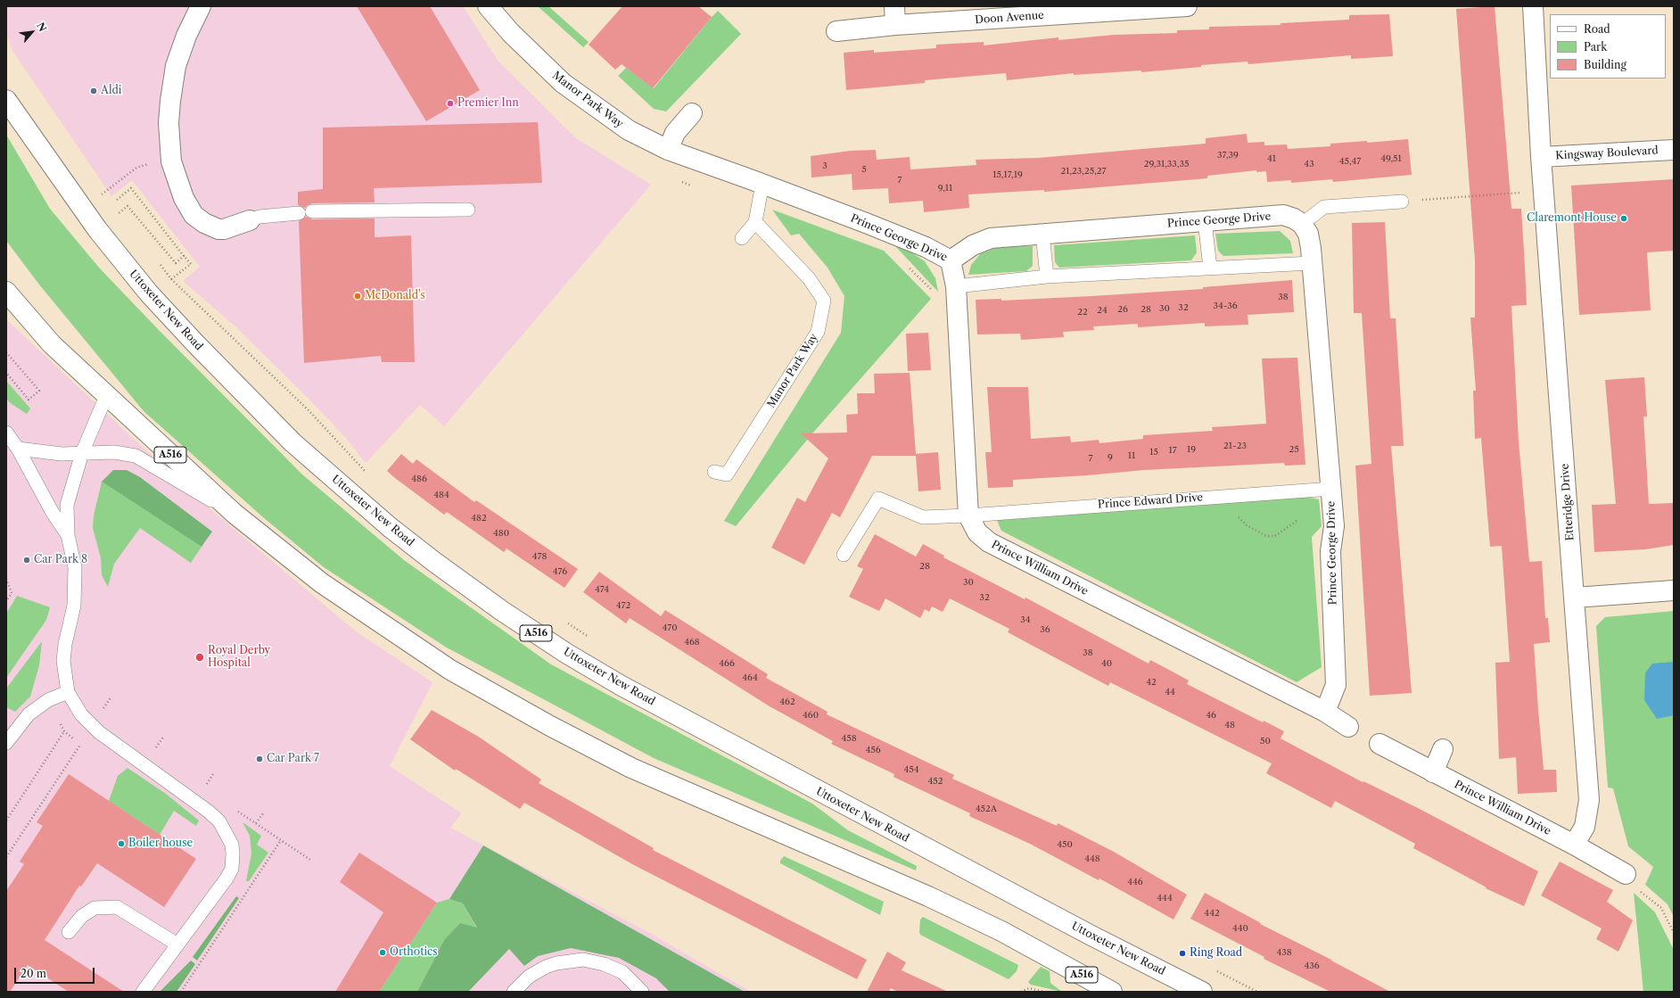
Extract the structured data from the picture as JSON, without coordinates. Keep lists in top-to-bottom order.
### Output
{
  "streets": {
    "main road": [
      "Doon Avenue",
      "Manor Park Way",
      "Kingsway Boulevard",
      "Prince George Drive",
      "Uttoxeter New Road",
      "A516",
      "Etteridge Drive",
      "Prince William Drive"
    ],
    "lane": ["Prince Edward Drive"]
  },
  "crossings": [
    ["Manor Park Way", "Prince George Drive"],
    ["Kingsway Boulevard", "Etteridge Drive"],
    ["Prince George Drive", "Prince Edward Drive"],
    ["Prince George Drive", "Prince William Drive"],
    ["Prince Edward Drive", "Prince William Drive"],
    ["Etteridge Drive", "Prince William Drive"]
  ],
  "places": [
    "Aldi",
    "Premier Inn",
    "Claremont House",
    "McDonald's",
    "Car Park 8",
    "Royal Derby Hospital",
    "Car Park 7",
    "Boiler house",
    "Orthotics",
    "Ring Road"
  ],
  "house_numbers": [
    "37,39",
    "41",
    "49,51",
    "45,47",
    "29,31,33,35",
    "43",
    "3",
    "5",
    "21,23,25,27",
    "15,17,19",
    "7",
    "9,11",
    "38",
    "34-36",
    "32",
    "30",
    "26",
    "28",
    "24",
    "22",
    "21-23",
    "19",
    "25",
    "17",
    "15",
    "11",
    "9",
    "7",
    "486",
    "484",
    "482",
    "480",
    "478",
    "28",
    "476",
    "30",
    "474",
    "32",
    "472",
    "34",
    "470",
    "36",
    "468",
    "38",
    "466",
    "40",
    "464",
    "42",
    "44",
    "462",
    "460",
    "46",
    "48",
    "458",
    "50",
    "456",
    "454",
    "452",
    "452A",
    "450",
    "448",
    "446",
    "444",
    "442",
    "440",
    "438",
    "436"
  ],
  "legend": ["Road", "Park", "Building"],
  "scale_bar": "20 m",
  "north": "top right"
}
